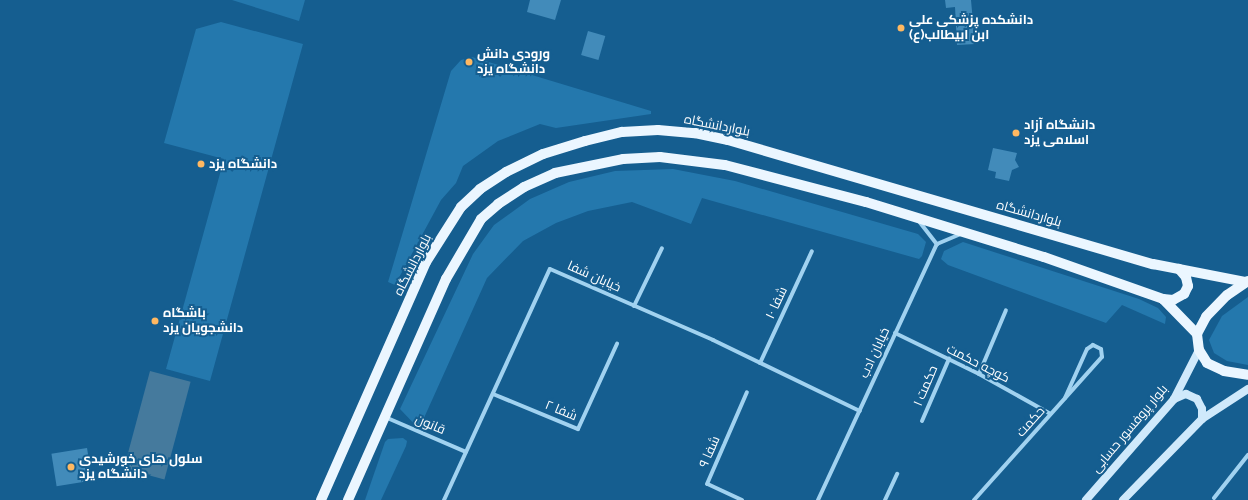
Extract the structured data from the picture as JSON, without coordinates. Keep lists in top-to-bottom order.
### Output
{
  "streets": {
    "main road": ["بلواردانشگاه", "بلوار پروفسور حسابی"],
    "street": [
      "خیابان شفا",
      "شفا ۱۰",
      "خیابان ادب",
      "کوچه حکمت",
      "حکمت ۱",
      "شفا ۲",
      "حکمت",
      "قانون",
      "شفا ۹"
    ]
  },
  "crossings": [
    ["خیابان شفا", "شفا ۱۰"],
    ["خیابان شفا", "خیابان ادب"],
    ["خیابان شفا", "شفا ۲"],
    ["خیابان شفا", "قانون"],
    ["خیابان ادب", "کوچه حکمت"],
    ["کوچه حکمت", "حکمت ۱"],
    ["کوچه حکمت", "حکمت"]
  ],
  "places": [
    "دانشکده پزشکی علی ابن ابیطالب(ع)",
    "ورودی دانش دانشگاه یزد",
    "دانشگاه آزاد اسلامی یزد",
    "دانشگاه یزد",
    "باشگاه دانشجویان یزد",
    "سلول های خورشیدی دانشگاه یزد"
  ]
}
